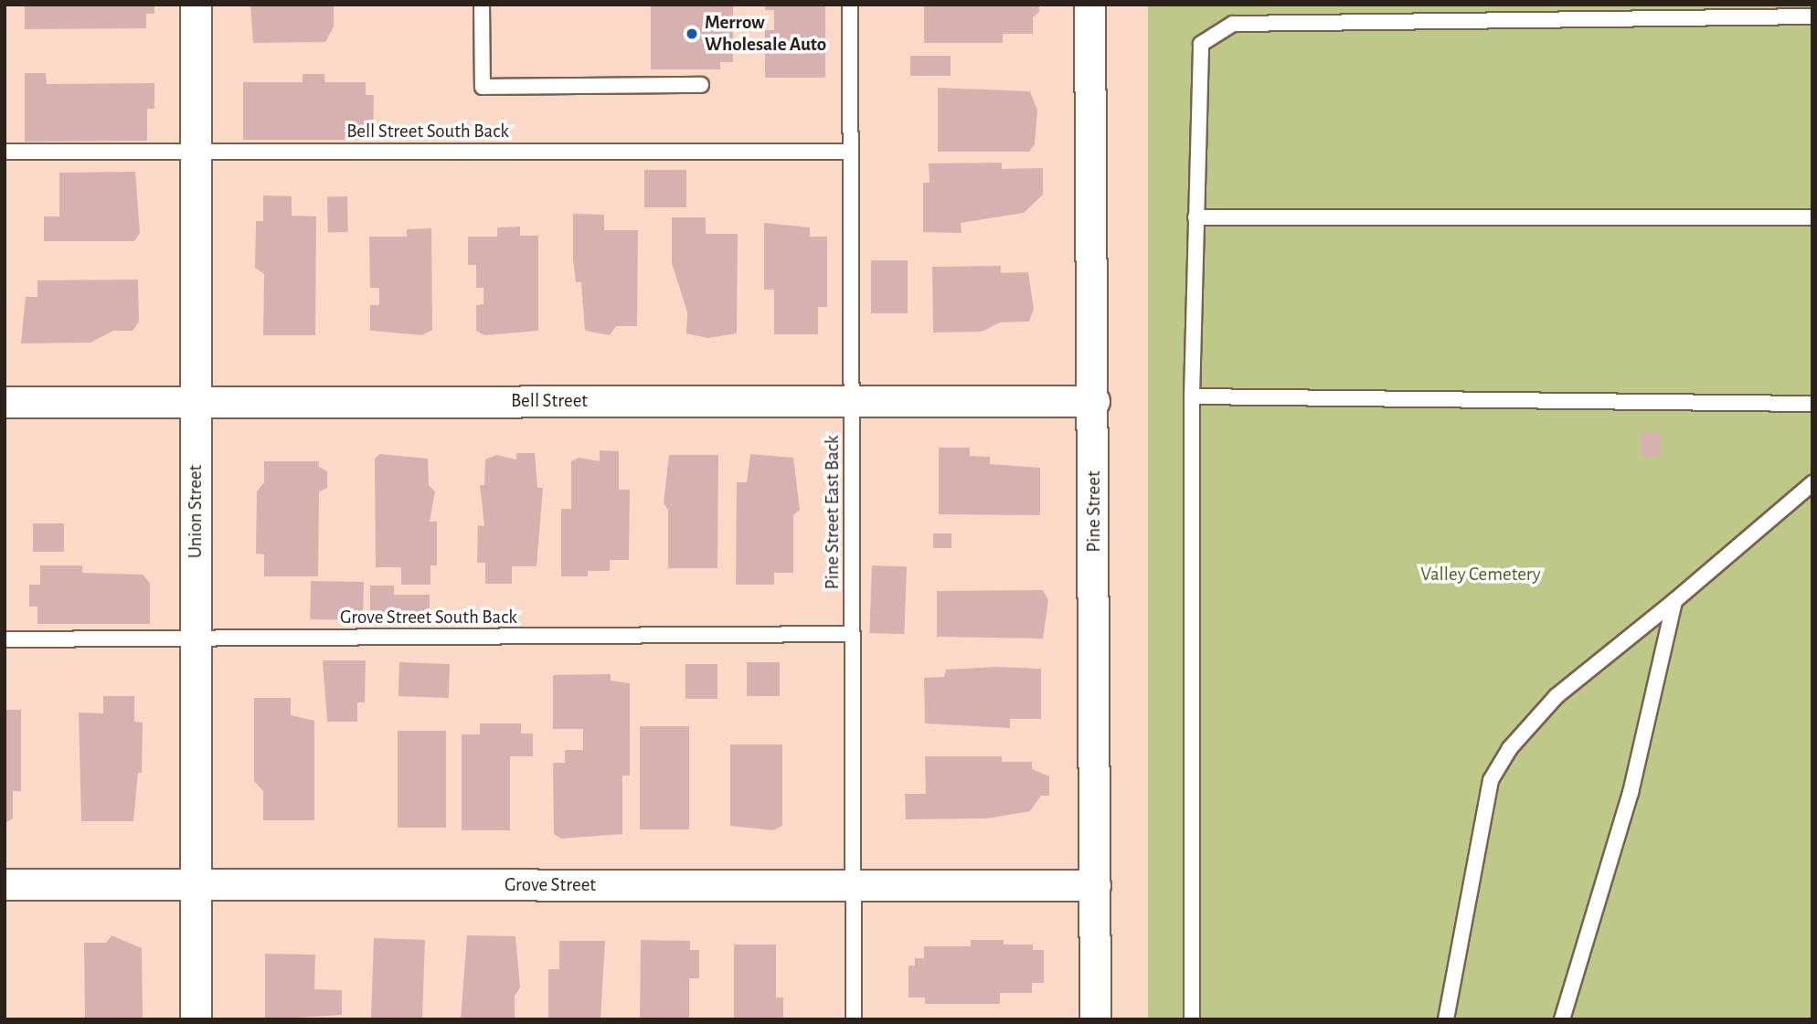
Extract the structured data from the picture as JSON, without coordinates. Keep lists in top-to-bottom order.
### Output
{
  "streets": {
    "street": [
      "Bell Street",
      "Union Street",
      "Pine Street",
      "Grove Street"
    ],
    "lane": ["Bell Street South Back", "Pine Street East Back", "Grove Street South Back"]
  },
  "crossings": [
    ["Bell Street South Back", "Union Street"],
    ["Bell Street South Back", "Pine Street East Back"],
    ["Bell Street", "Union Street"],
    ["Bell Street", "Pine Street"],
    ["Bell Street", "Pine Street East Back"],
    ["Union Street", "Grove Street South Back"],
    ["Union Street", "Grove Street"],
    ["Pine Street", "Grove Street"],
    ["Pine Street East Back", "Grove Street South Back"],
    ["Pine Street East Back", "Grove Street"]
  ],
  "parks": ["Valley Cemetery"],
  "places": ["Merrow Wholesale Auto"]
}
